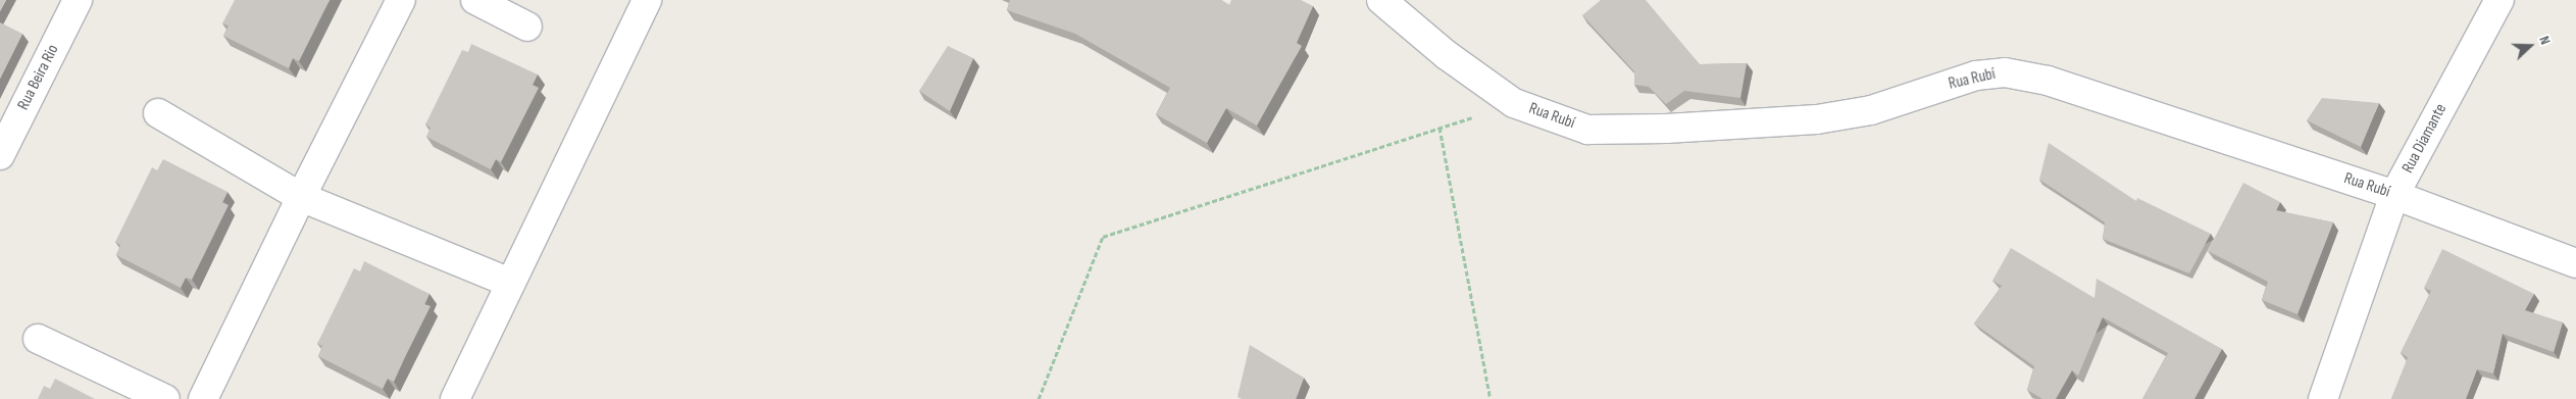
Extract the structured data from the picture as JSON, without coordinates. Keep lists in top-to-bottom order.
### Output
{
  "streets": {
    "street": ["Rua Beira Rio", "Rua Rubí", "Rua Diamante"]
  },
  "crossings": [
    ["Rua Rubí", "Rua Diamante"]
  ],
  "north": "right"
}
